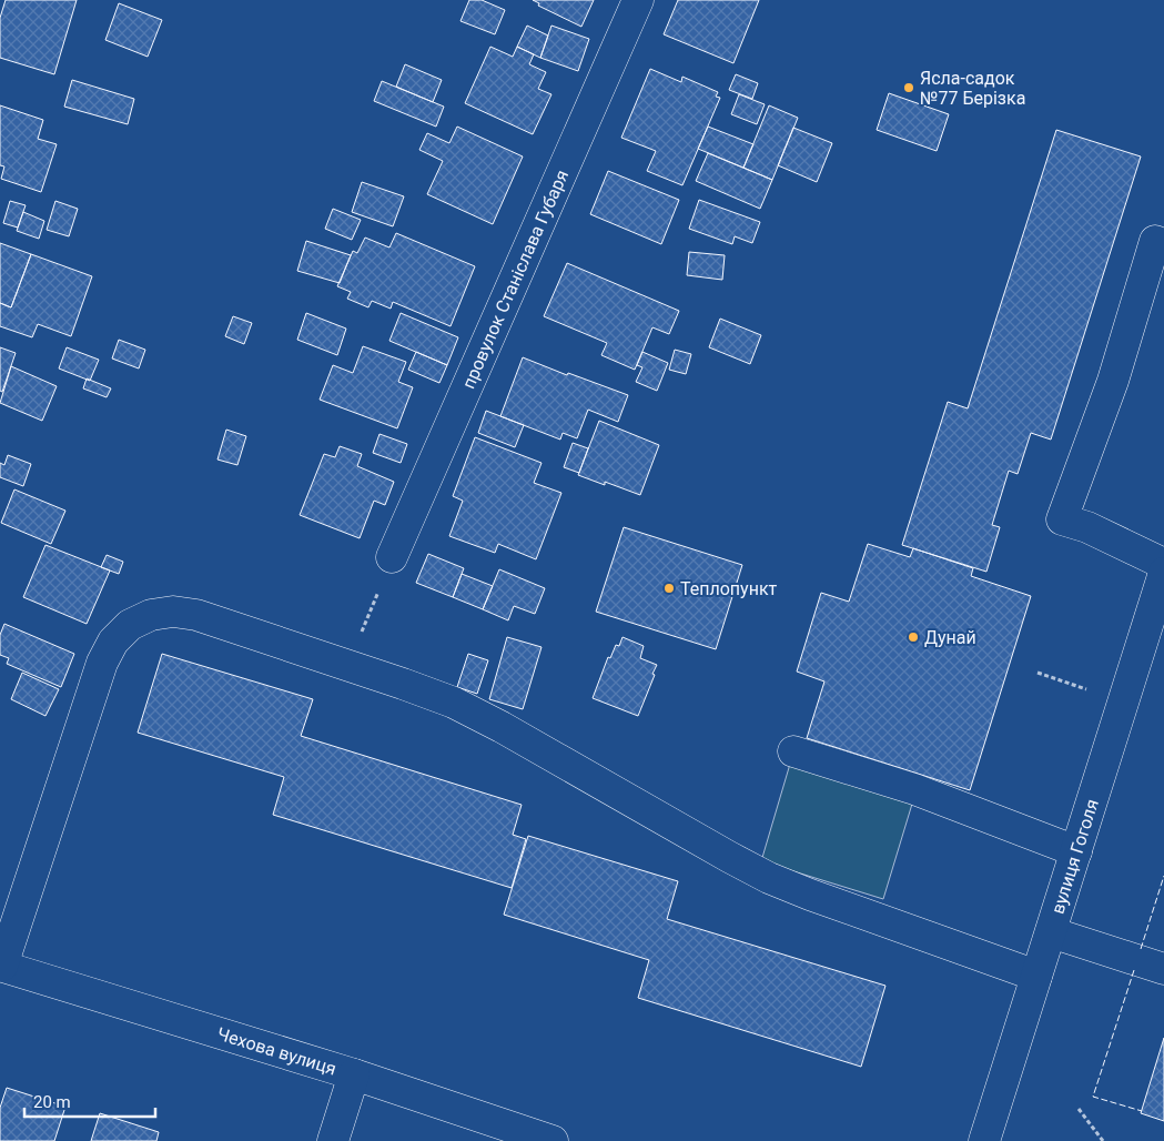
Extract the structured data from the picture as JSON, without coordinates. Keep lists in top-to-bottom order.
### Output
{
  "streets": {
    "street": ["провулок Станіслава Губаря", "вулиця Гоголя", "Чехова вулиця"]
  },
  "places": ["Ясла-садок №77 Берізка", "Теплопункт", "Дунай"],
  "scale_bar": "20 m"
}
